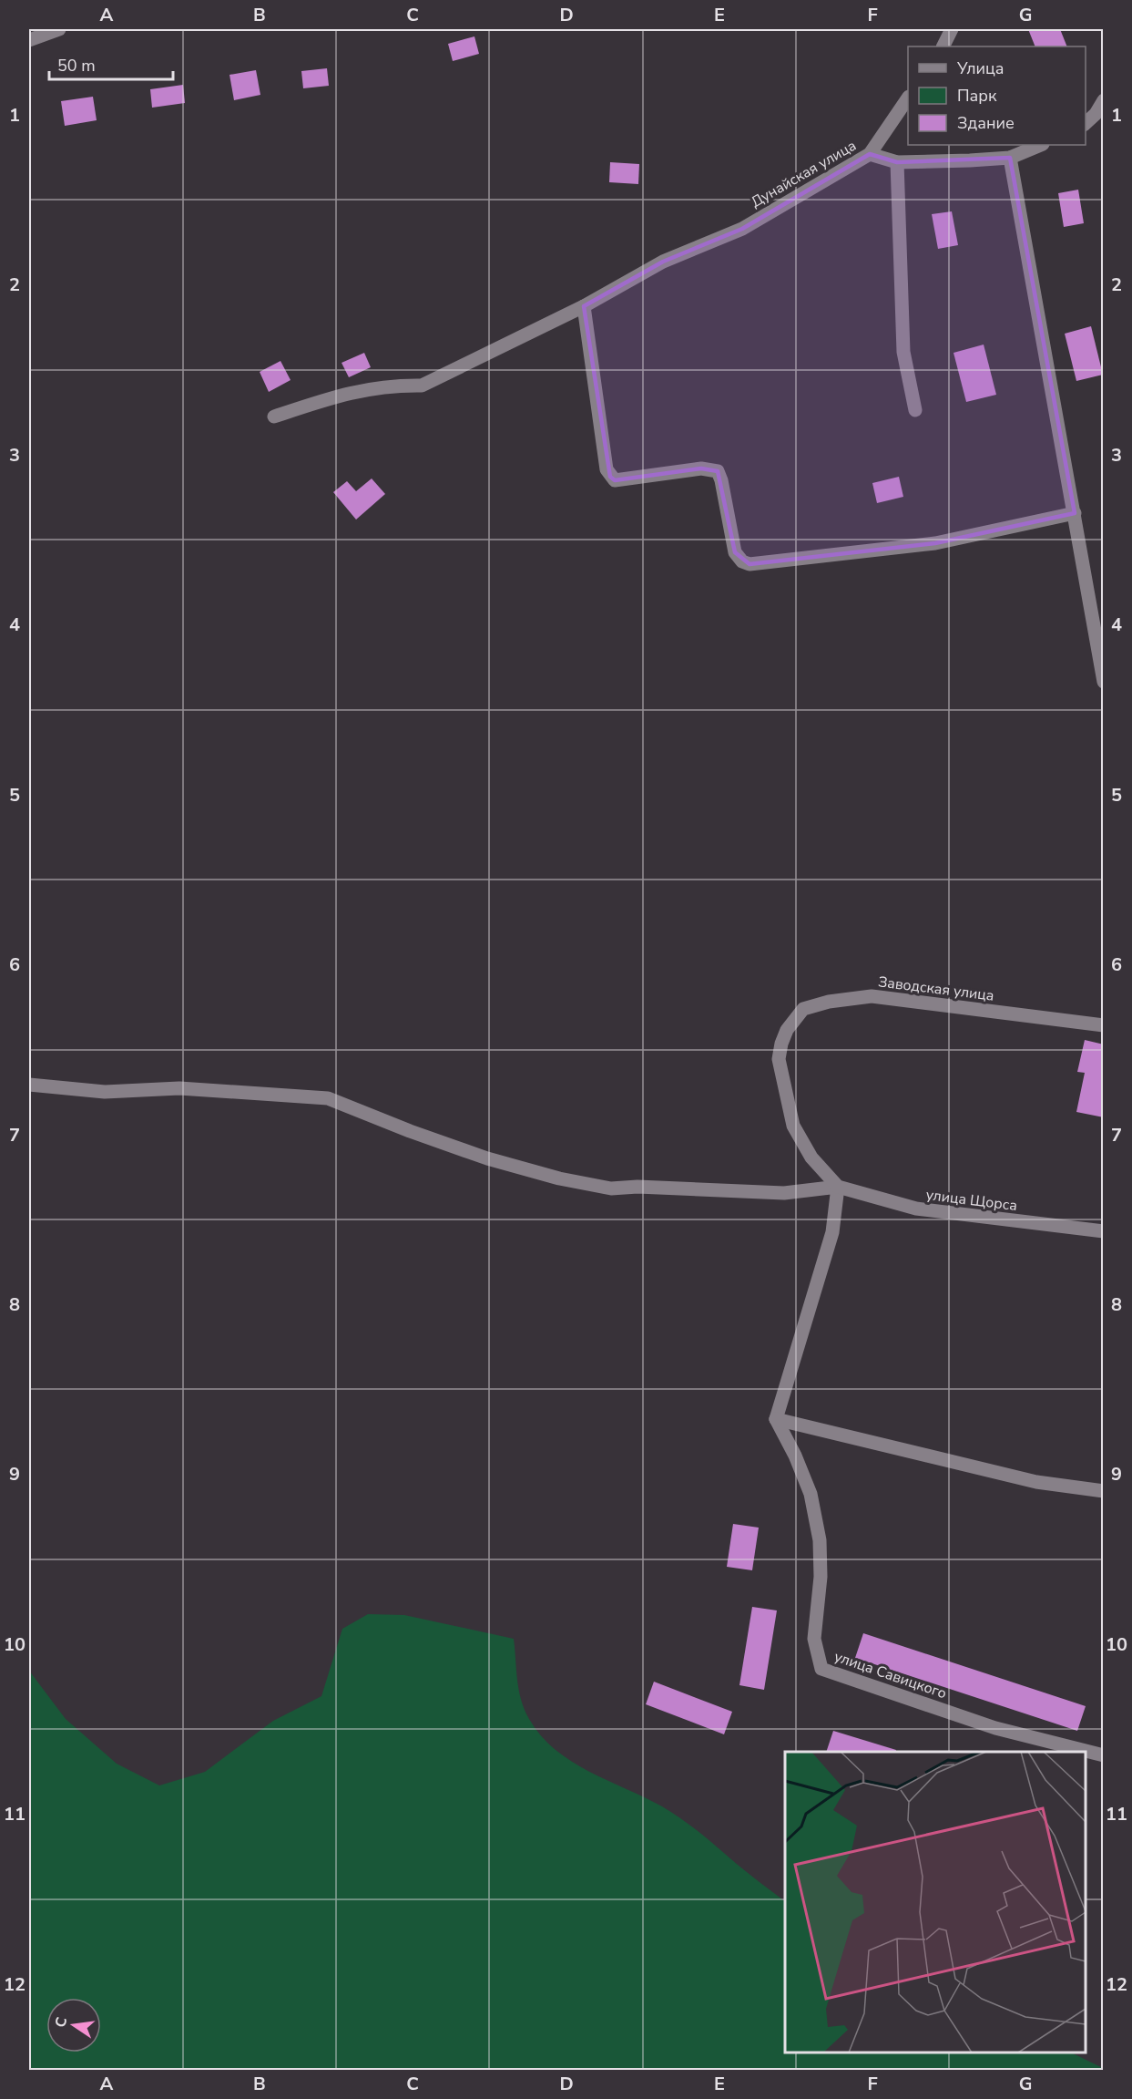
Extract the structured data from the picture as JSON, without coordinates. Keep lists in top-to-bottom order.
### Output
{
  "streets": {
    "street": [
      "Дунайская улица",
      "Заводская улица",
      "улица Щорса",
      "улица Савицкого"
    ]
  },
  "crossings": [
    ["Заводская улица", "улица Щорса"]
  ],
  "legend": ["Улица", "Парк", "Здание"],
  "scale_bar": "50 m",
  "north": "left",
  "grid": {
    "columns": [
      "A",
      "B",
      "C",
      "D",
      "E",
      "F",
      "G"
    ],
    "rows": [
      "1",
      "2",
      "3",
      "4",
      "5",
      "6",
      "7",
      "8",
      "9",
      "10",
      "11",
      "12"
    ]
  }
}
